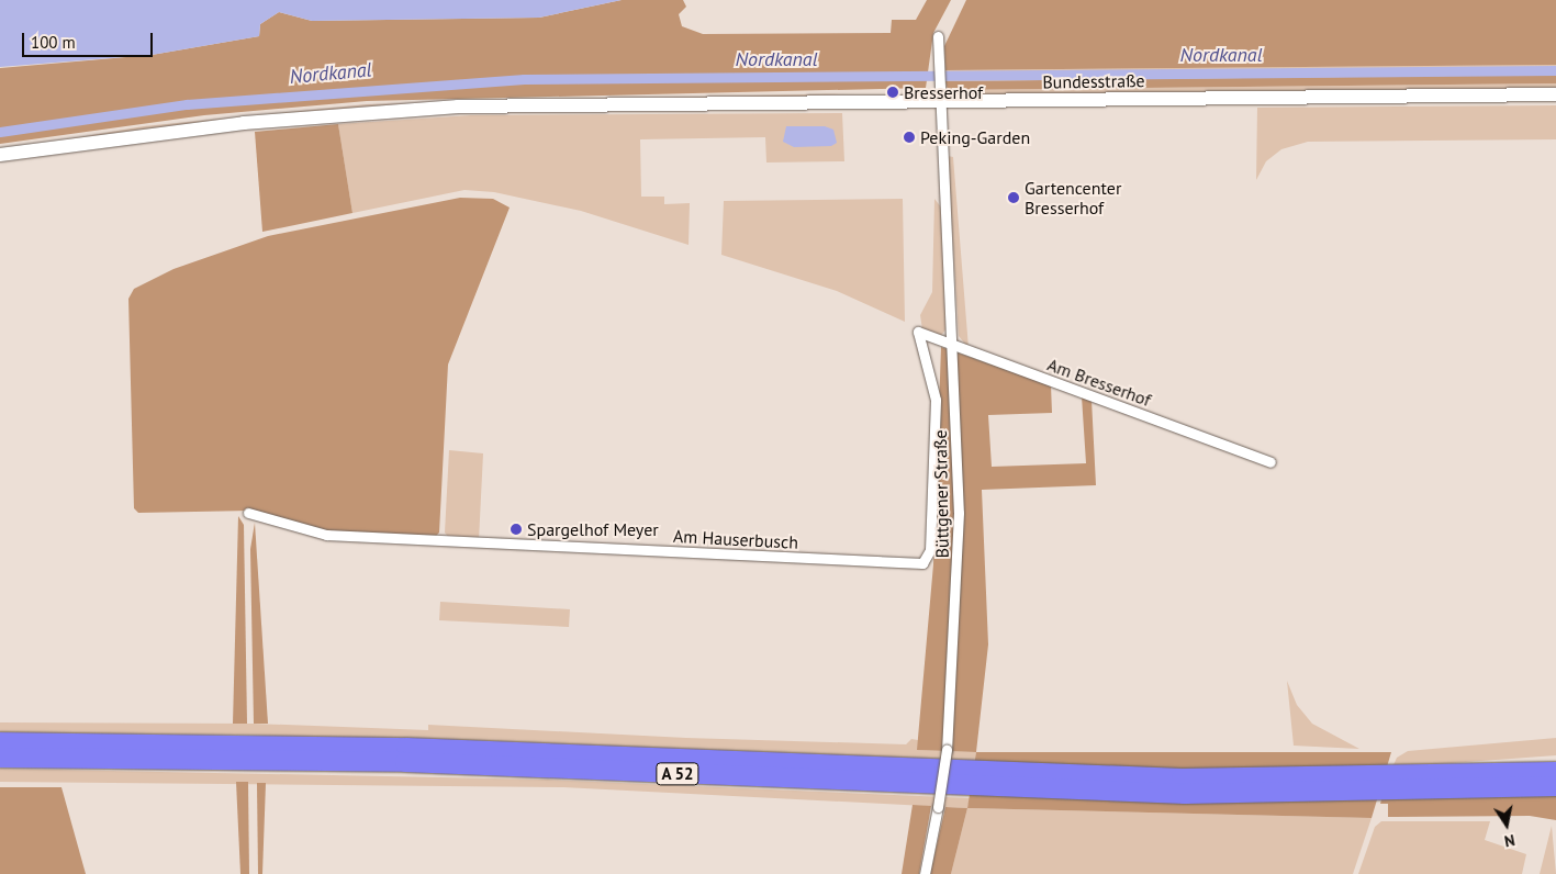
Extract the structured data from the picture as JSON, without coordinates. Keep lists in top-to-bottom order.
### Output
{
  "streets": {
    "highway": ["A 52"],
    "main road": ["Bundesstraße"],
    "street": ["Am Bresserhof", "Büttgener Straße", "Am Hauserbusch"]
  },
  "crossings": [
    ["Bundesstraße", "Büttgener Straße"],
    ["Am Bresserhof", "Büttgener Straße"],
    ["Am Bresserhof", "Am Hauserbusch"]
  ],
  "water": ["Nordkanal"],
  "places": [
    "Bresserhof",
    "Peking-Garden",
    "Gartencenter Bresserhof",
    "Spargelhof Meyer"
  ],
  "scale_bar": "100 m",
  "north": "bottom"
}
